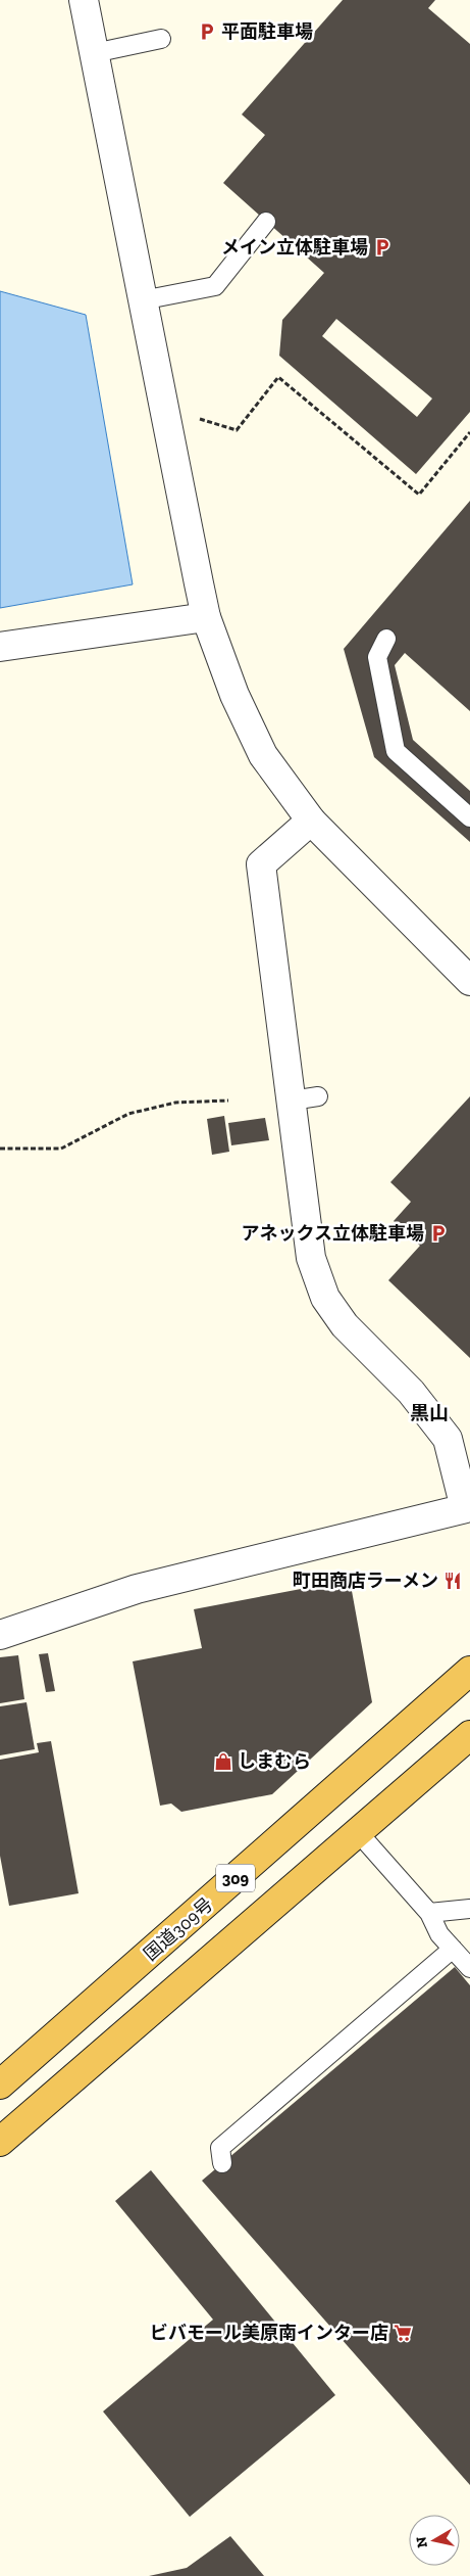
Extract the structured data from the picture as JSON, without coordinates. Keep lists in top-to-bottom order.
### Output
{
  "streets": {
    "highway": ["309", "国道309号"]
  },
  "districts": ["黒山"],
  "places": {
    "parking": ["平面駐車場", "メイン立体駐車場", "アネックス立体駐車場"],
    "restaurant": ["町田商店ラーメン"],
    "shop": ["しまむら"],
    "supermarket": ["ビバモール美原南インター店"]
  },
  "north": "left"
}
